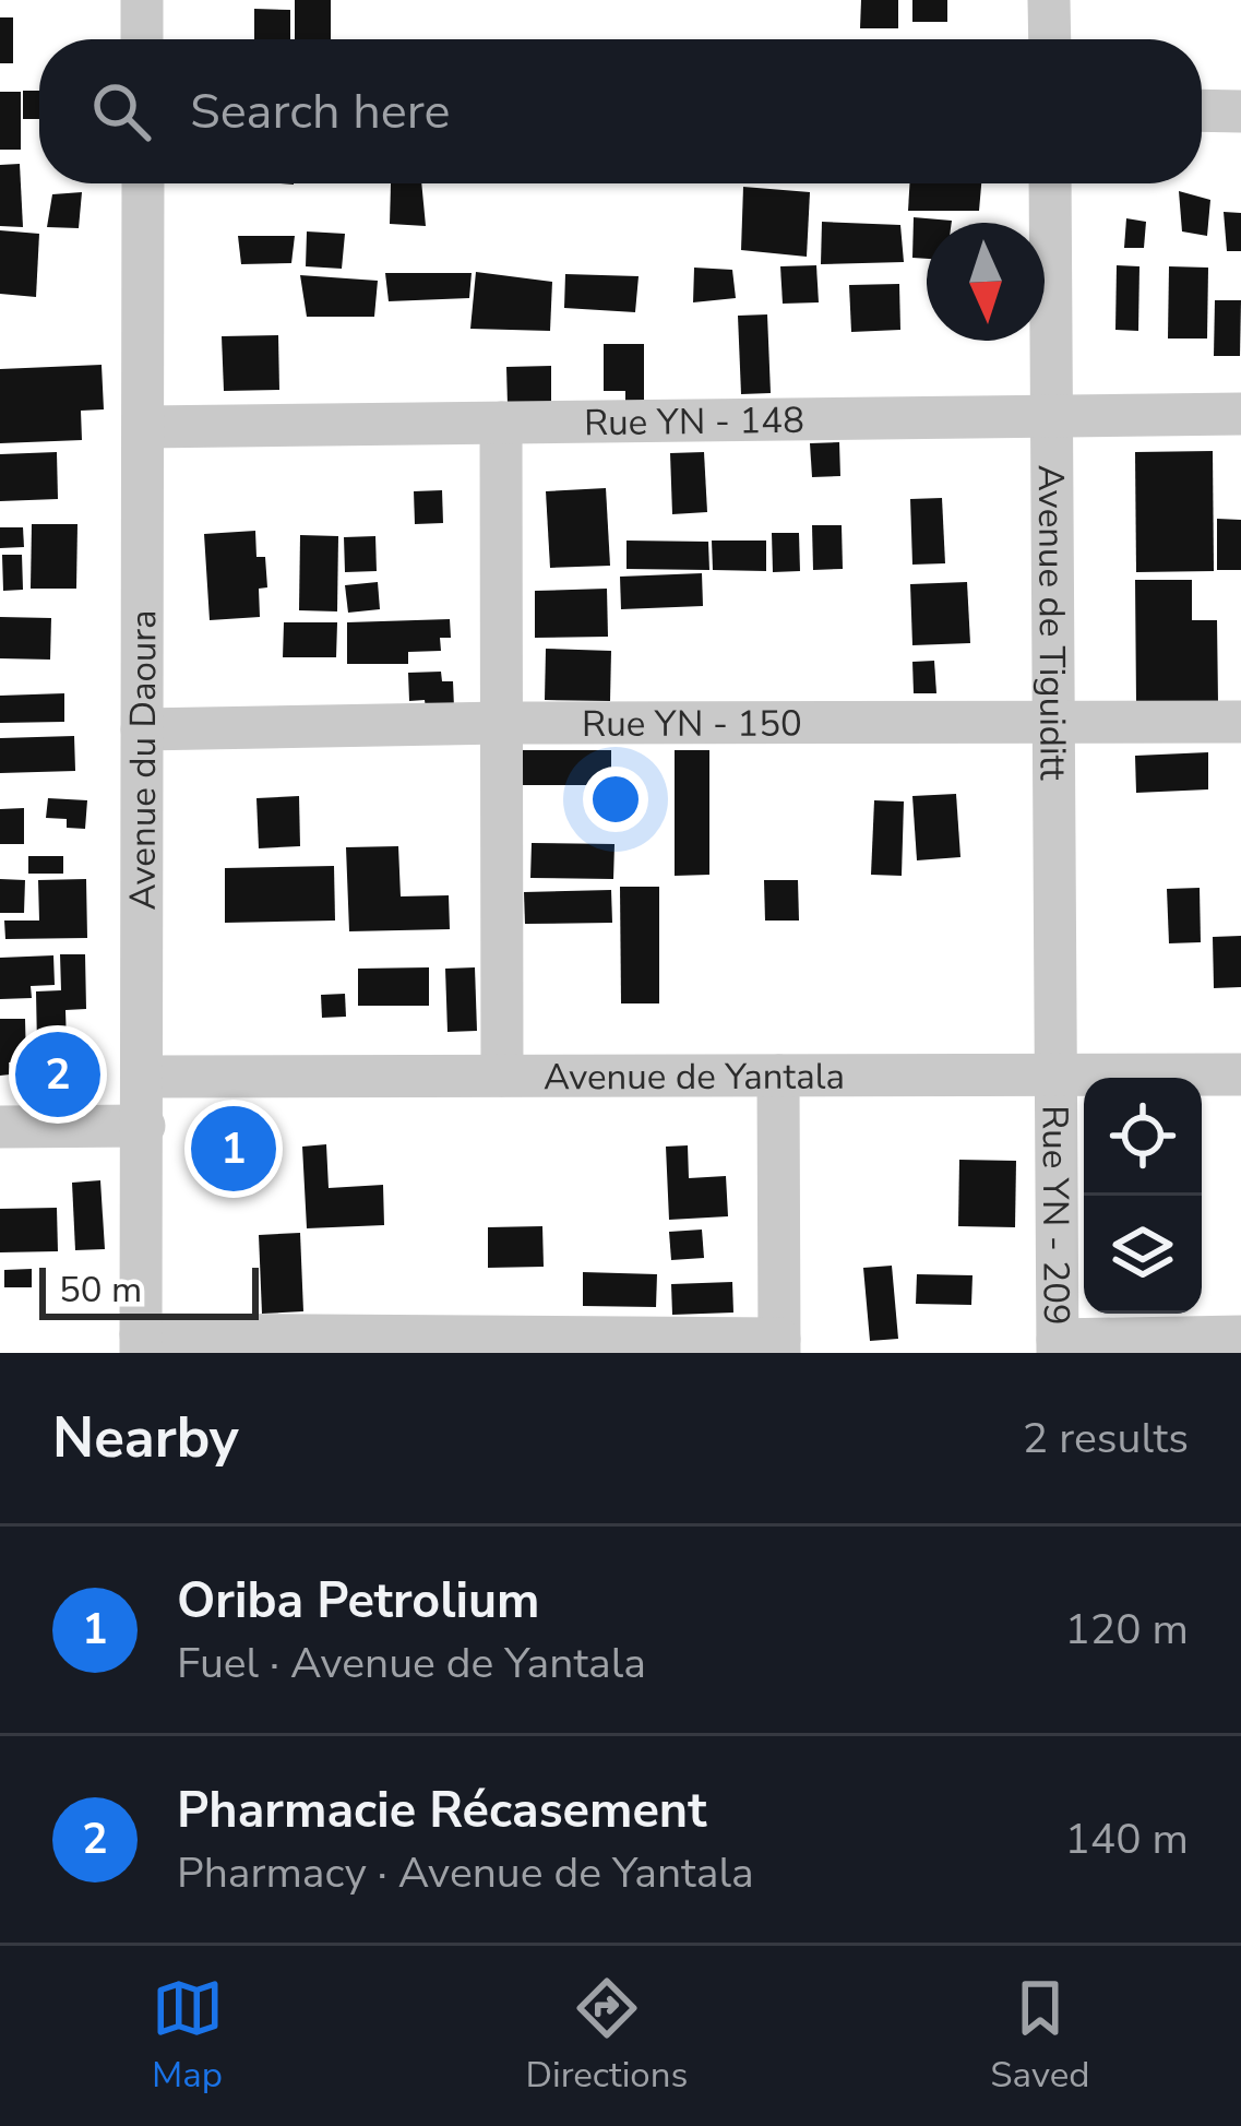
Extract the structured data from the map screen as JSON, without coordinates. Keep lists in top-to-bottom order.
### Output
{
  "streets": {
    "street": [
      "Rue YN - 148",
      "Avenue de Tiguiditt",
      "Rue YN - 150",
      "Avenue du Daoura",
      "Avenue de Yantala",
      "Rue YN - 209"
    ]
  },
  "crossings": [
    ["Rue YN - 148", "Avenue de Tiguiditt"],
    ["Rue YN - 148", "Avenue du Daoura"],
    ["Avenue de Tiguiditt", "Rue YN - 150"],
    ["Avenue de Tiguiditt", "Avenue de Yantala"],
    ["Avenue de Tiguiditt", "Rue YN - 209"],
    ["Rue YN - 150", "Avenue du Daoura"],
    ["Avenue du Daoura", "Avenue de Yantala"],
    ["Avenue de Yantala", "Rue YN - 209"]
  ],
  "scale_bar": "50 m",
  "north": "bottom",
  "page": {
    "search": "Search here",
    "pins": ["2", "1"],
    "scale": "50 m",
    "heading": ["Nearby", "2 results"],
    "list": [
      {
        "mark": "1",
        "name": "Oriba Petrolium",
        "note": "Fuel · Avenue de Yantala",
        "value": "120 m"
      },
      {
        "mark": "2",
        "name": "Pharmacie Récasement",
        "note": "Pharmacy · Avenue de Yantala",
        "value": "140 m"
      }
    ],
    "nav": ["Map", "Directions", "Saved"]
  }
}
